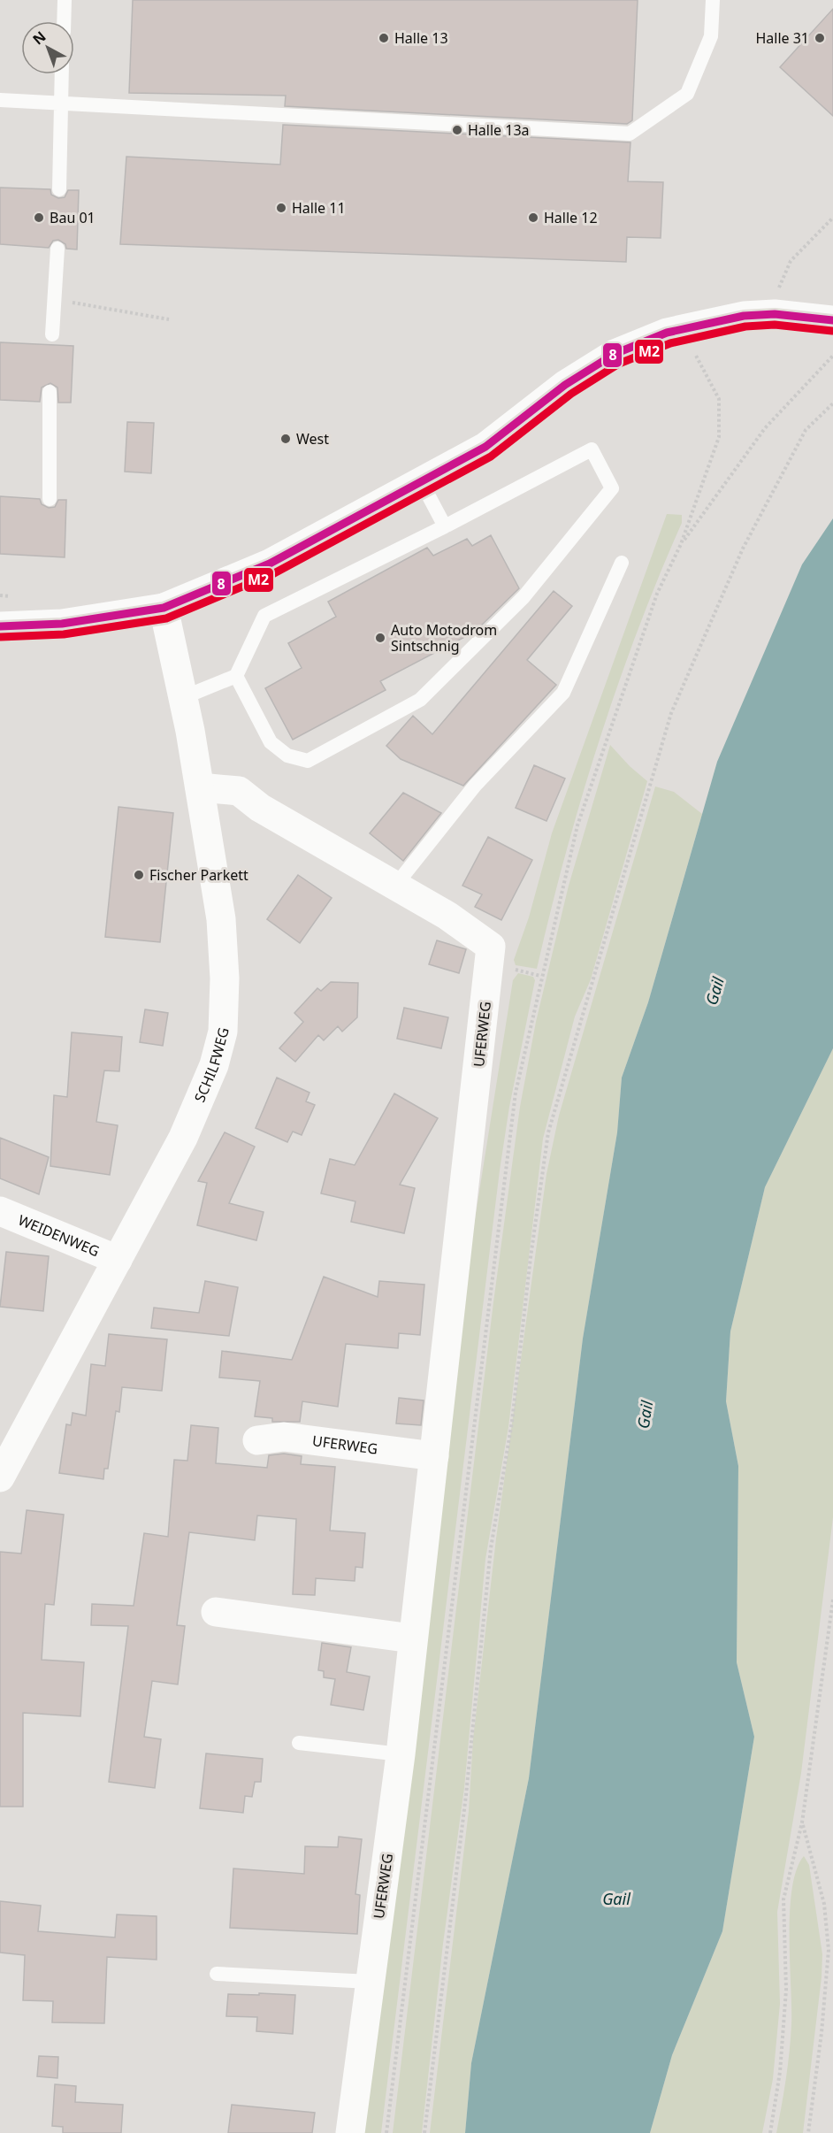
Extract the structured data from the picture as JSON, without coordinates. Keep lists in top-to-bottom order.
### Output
{
  "streets": {
    "street": ["UFERWEG", "SCHILFWEG", "WEIDENWEG"]
  },
  "crossings": [
    ["UFERWEG", "SCHILFWEG"],
    ["SCHILFWEG", "WEIDENWEG"]
  ],
  "water": ["Gail"],
  "places": [
    "Halle 13",
    "Halle 31",
    "Halle 13a",
    "Halle 11",
    "Bau 01",
    "Halle 12",
    "West",
    "Auto Motodrom Sintschnig",
    "Fischer Parkett"
  ],
  "lines": ["transit line 8", "transit line M2"],
  "north": "top left"
}
